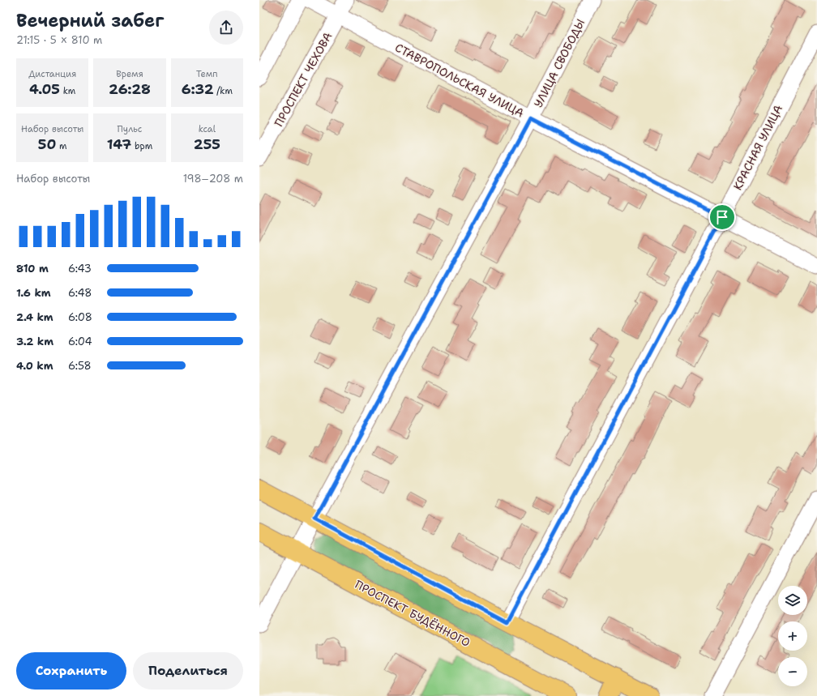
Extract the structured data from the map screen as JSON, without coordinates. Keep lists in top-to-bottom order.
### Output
{
  "streets": {
    "main road": ["ПРОСПЕКТ БУДЁННОГО"],
    "street": [
      "УЛИЦА СВОБОДЫ",
      "ПРОСПЕКТ ЧЕХОВА",
      "СТАВРОПОЛЬСКАЯ УЛИЦА",
      "КРАСНАЯ УЛИЦА"
    ]
  },
  "crossings": [
    ["УЛИЦА СВОБОДЫ", "СТАВРОПОЛЬСКАЯ УЛИЦА"],
    ["УЛИЦА СВОБОДЫ", "ПРОСПЕКТ БУДЁННОГО"],
    ["ПРОСПЕКТ ЧЕХОВА", "СТАВРОПОЛЬСКАЯ УЛИЦА"],
    ["СТАВРОПОЛЬСКАЯ УЛИЦА", "КРАСНАЯ УЛИЦА"]
  ],
  "page": {
    "heading": ["Вечерний забег", "21:15 · 5 × 810 m"],
    "stats": [
      ["Дистанция", "4.05 km"],
      ["Время", "26:28"],
      ["Темп", "6:32 /km"],
      ["Набор высоты", "50 m"],
      ["Пульс", "147 bpm"],
      ["kcal", "255"]
    ],
    "chart": ["Набор высоты", "198–208 m"],
    "list": [
      {
        "name": "810 m",
        "note": "6:43"
      },
      {
        "name": "1.6 km",
        "note": "6:48"
      },
      {
        "name": "2.4 km",
        "note": "6:08"
      },
      {
        "name": "3.2 km",
        "note": "6:04"
      },
      {
        "name": "4.0 km",
        "note": "6:58"
      }
    ],
    "map_buttons": ["+", "−"],
    "buttons": ["Сохранить", "Поделиться"]
  }
}
